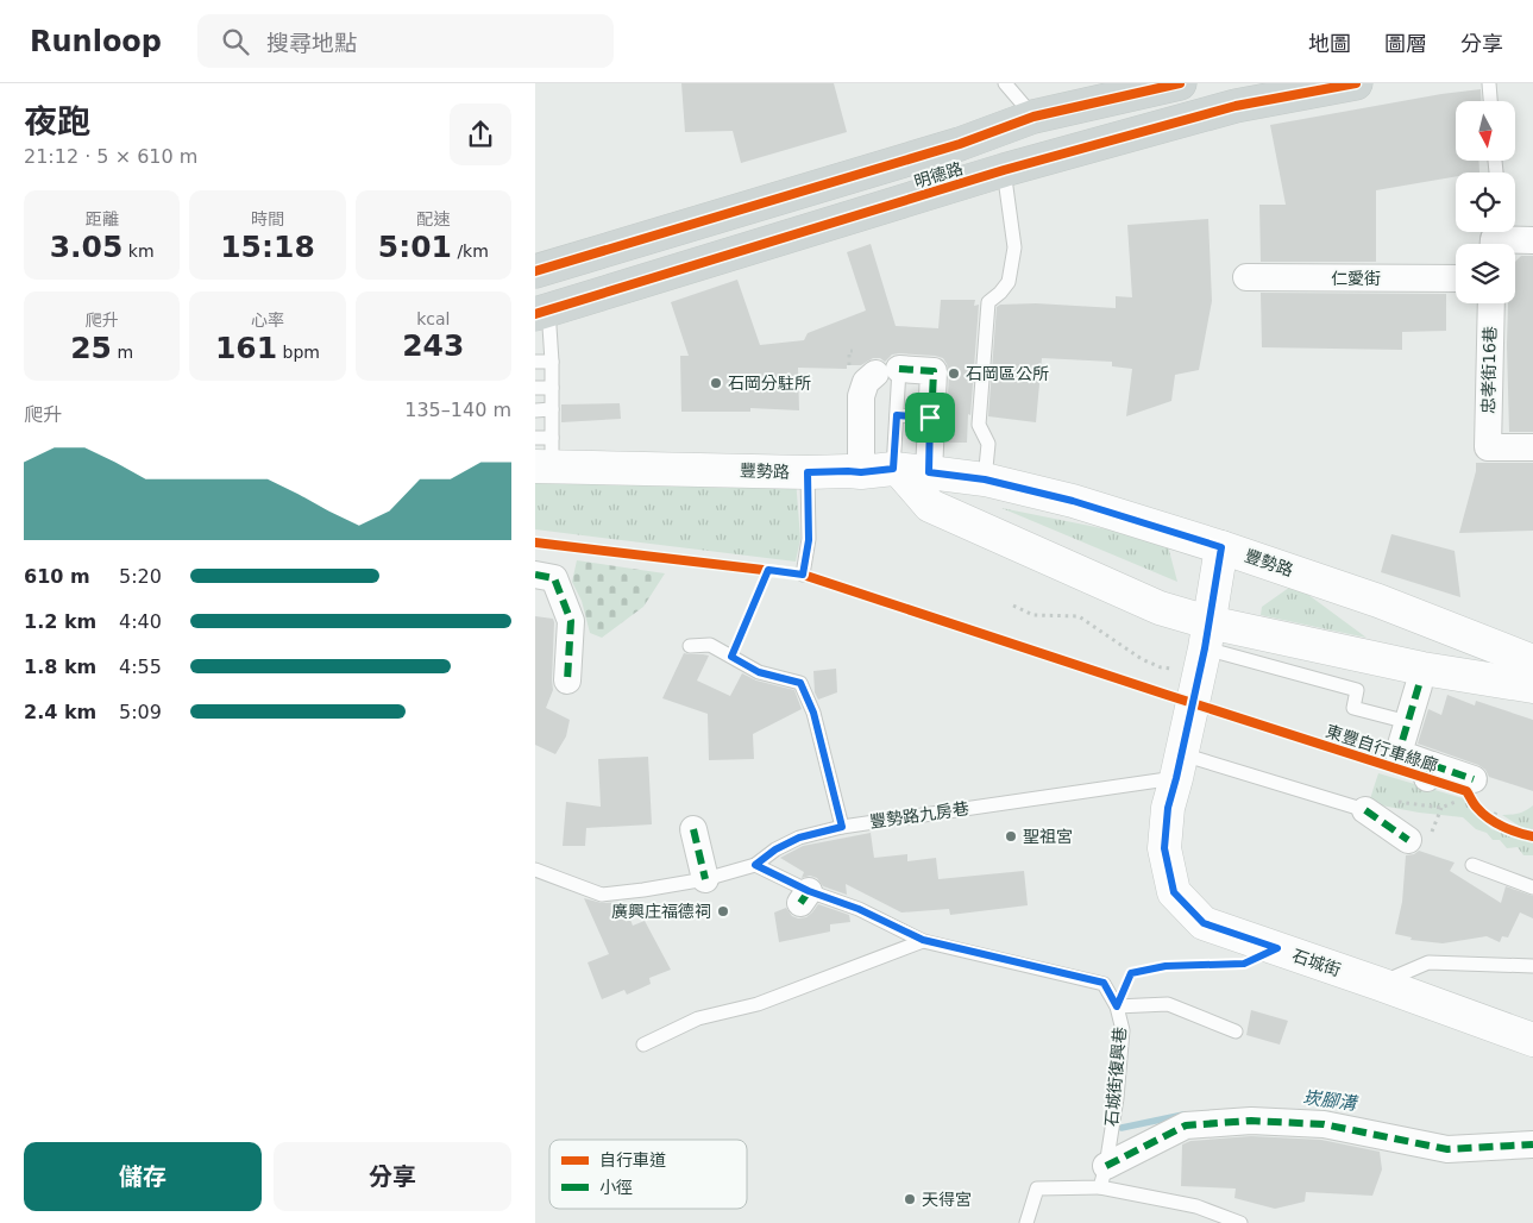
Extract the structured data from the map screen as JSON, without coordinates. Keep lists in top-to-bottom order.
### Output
{
  "streets": {
    "main road": ["明德路"],
    "street": [
      "仁愛街",
      "忠孝街16巷",
      "豐勢路",
      "石城街"
    ],
    "lane": ["豐勢路九房巷", "石城街復興巷"],
    "cycle path": ["東豐自行車綠廊"]
  },
  "crossings": [
    ["豐勢路", "石城街"],
    ["豐勢路九房巷", "石城街"],
    ["豐勢路九房巷", "石城街復興巷"]
  ],
  "water": ["崁腳溝"],
  "places": [
    "石岡區公所",
    "石岡分駐所",
    "聖祖宮",
    "廣興庄福德祠",
    "天得宮"
  ],
  "legend": ["自行車道", "小徑"],
  "north": "bottom",
  "page": {
    "header": "Runloop",
    "search": "搜尋地點",
    "nav": ["地圖", "圖層", "分享"],
    "heading": ["夜跑", "21:12 · 5 × 610 m"],
    "stats": [
      ["距離", "3.05 km"],
      ["時間", "15:18"],
      ["配速", "5:01 /km"],
      ["爬升", "25 m"],
      ["心率", "161 bpm"],
      ["kcal", "243"]
    ],
    "chart": ["爬升", "135–140 m"],
    "list": [
      {
        "name": "610 m",
        "note": "5:20"
      },
      {
        "name": "1.2 km",
        "note": "4:40"
      },
      {
        "name": "1.8 km",
        "note": "4:55"
      },
      {
        "name": "2.4 km",
        "note": "5:09"
      }
    ],
    "buttons": ["儲存", "分享"]
  }
}
